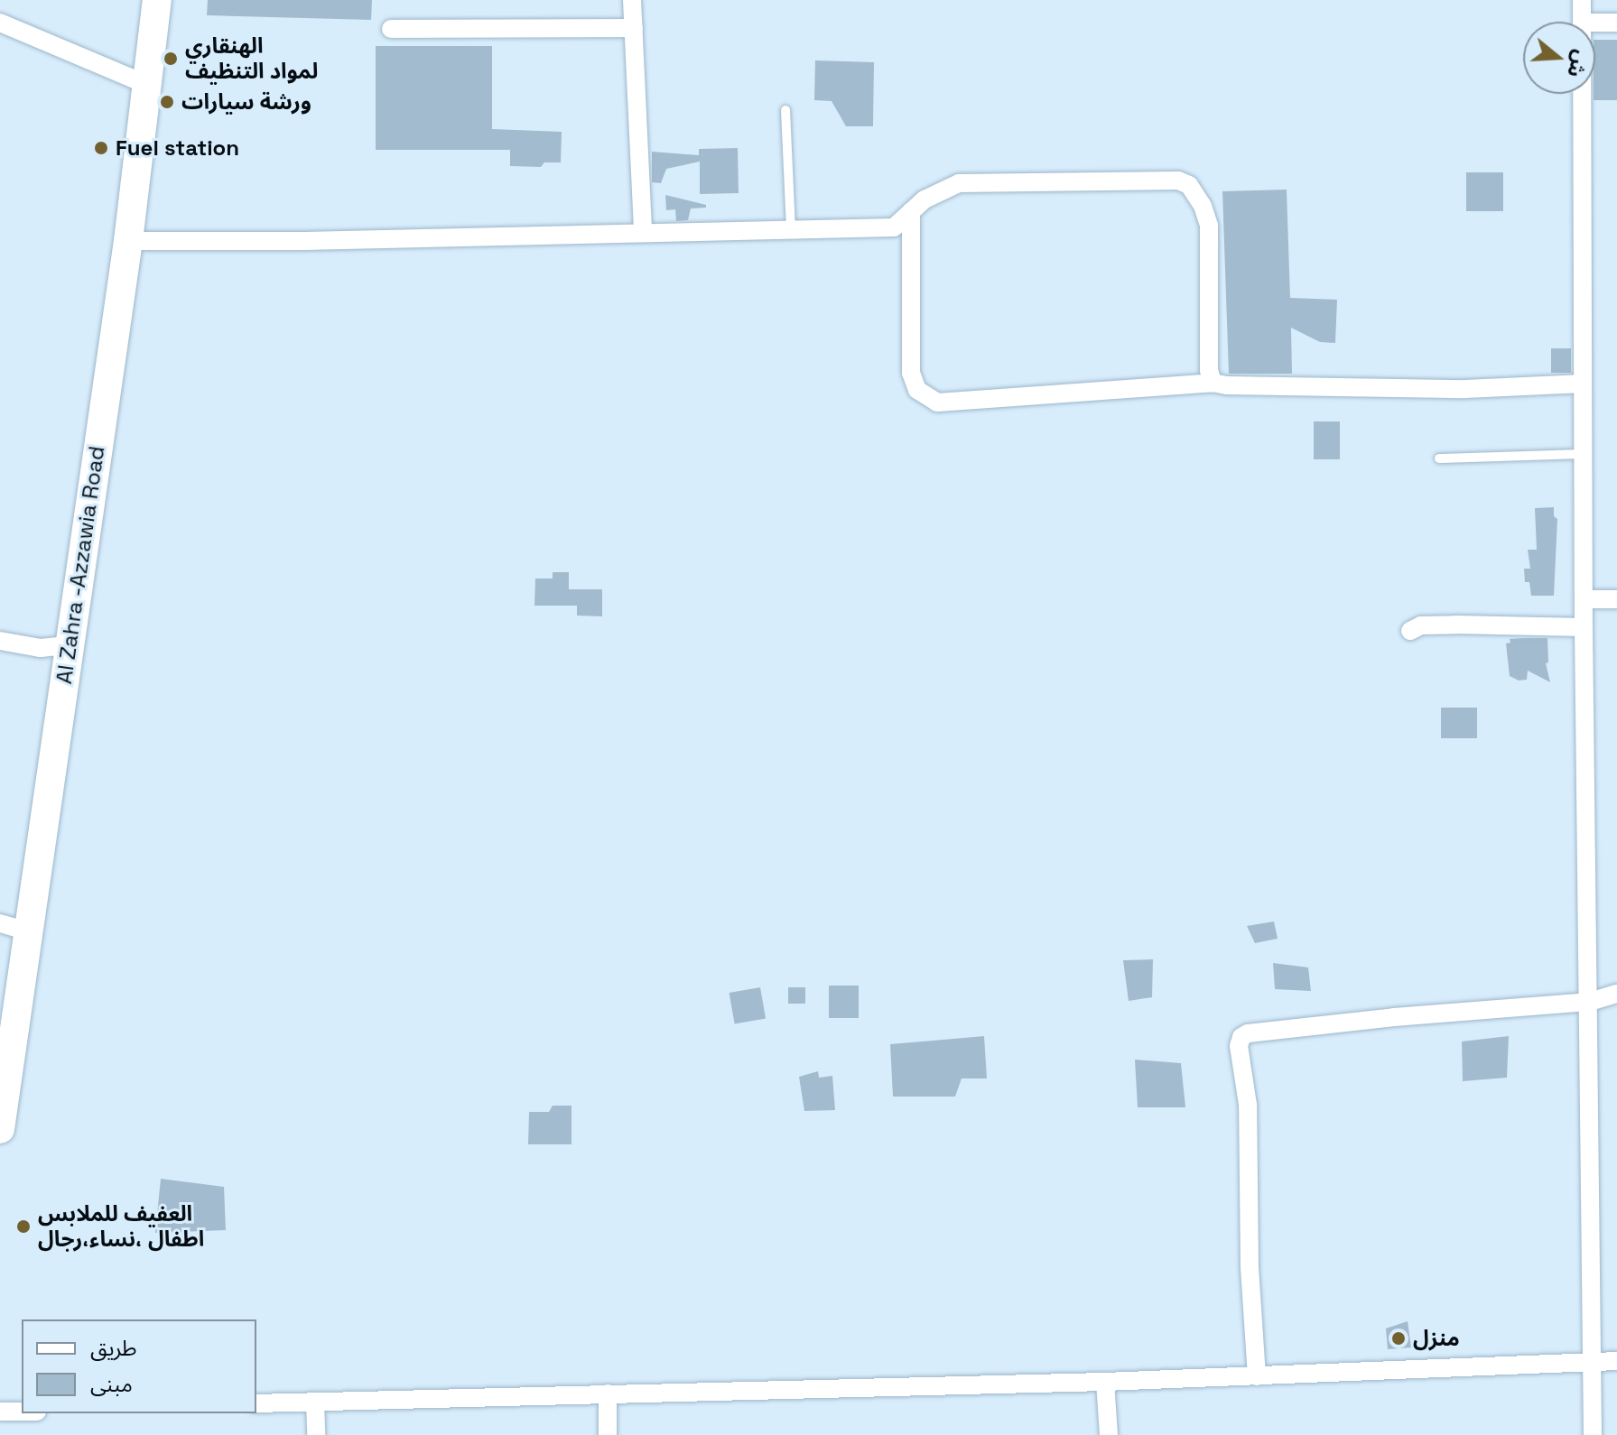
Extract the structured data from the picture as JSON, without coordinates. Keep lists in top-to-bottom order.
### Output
{
  "streets": {
    "main road": ["Al Zahra -Azzawia Road"]
  },
  "places": [
    "الهنقاري لمواد التنظيف",
    "ورشة سيارات",
    "Fuel station",
    "العفيف للملابس اطفال ،نساء،رجال",
    "منزل"
  ],
  "legend": ["طريق", "مبنى"],
  "north": "right"
}
